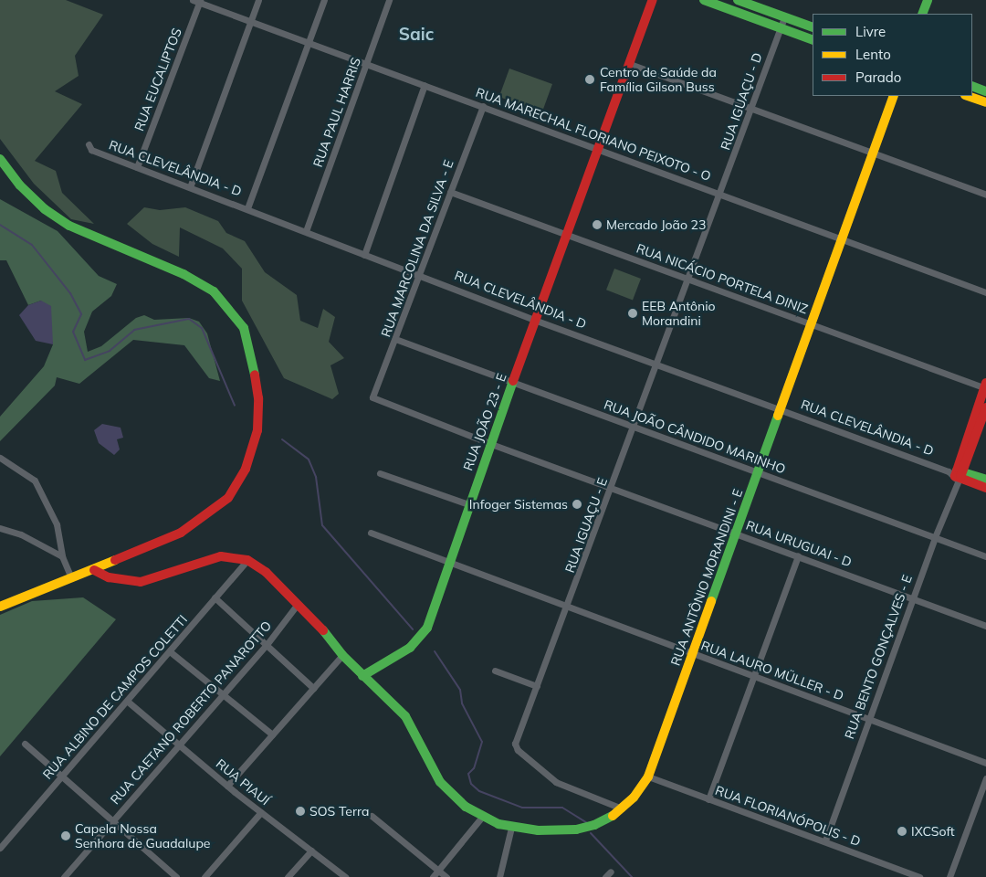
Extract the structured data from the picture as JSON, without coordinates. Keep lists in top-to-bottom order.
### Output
{
  "streets": {
    "main road": [
      "RUA CLEVELÂNDIA - D",
      "RUA JOÃO 23 - E",
      "RUA ANTÔNIO MORANDINI - E",
      "RUA BENTO GONÇALVES - E"
    ],
    "street": [
      "RUA EUCALIPTOS",
      "RUA IGUAÇU - D",
      "RUA PAUL HARRIS",
      "RUA MARECHAL FLORIANO PEIXOTO - O",
      "RUA MARCOLINA DA SILVA - E",
      "RUA NICÁCIO PORTELA DINIZ",
      "RUA JOÃO CÂNDIDO MARINHO",
      "RUA IGUAÇU - E",
      "RUA URUGUAI - D",
      "RUA LAURO MÜLLER - D",
      "RUA ALBINO DE CAMPOS COLETTI",
      "RUA CAETANO ROBERTO PANAROTTO",
      "RUA PIAUÍ",
      "RUA FLORIANÓPOLIS - D"
    ]
  },
  "crossings": [
    ["RUA EUCALIPTOS", "RUA MARECHAL FLORIANO PEIXOTO - O"],
    ["RUA EUCALIPTOS", "RUA CLEVELÂNDIA - D"],
    ["RUA IGUAÇU - D", "RUA MARECHAL FLORIANO PEIXOTO - O"],
    ["RUA IGUAÇU - D", "RUA IGUAÇU - E"],
    ["RUA PAUL HARRIS", "RUA MARECHAL FLORIANO PEIXOTO - O"],
    ["RUA PAUL HARRIS", "RUA CLEVELÂNDIA - D"],
    ["RUA MARECHAL FLORIANO PEIXOTO - O", "RUA MARCOLINA DA SILVA - E"],
    ["RUA MARECHAL FLORIANO PEIXOTO - O", "RUA JOÃO 23 - E"],
    ["RUA MARECHAL FLORIANO PEIXOTO - O", "RUA IGUAÇU - E"],
    ["RUA MARECHAL FLORIANO PEIXOTO - O", "RUA ANTÔNIO MORANDINI - E"],
    ["RUA CLEVELÂNDIA - D", "RUA MARCOLINA DA SILVA - E"],
    ["RUA CLEVELÂNDIA - D", "RUA JOÃO 23 - E"],
    ["RUA CLEVELÂNDIA - D", "RUA IGUAÇU - E"],
    ["RUA CLEVELÂNDIA - D", "RUA ANTÔNIO MORANDINI - E"],
    ["RUA CLEVELÂNDIA - D", "RUA BENTO GONÇALVES - E"],
    ["RUA MARCOLINA DA SILVA - E", "RUA NICÁCIO PORTELA DINIZ"],
    ["RUA MARCOLINA DA SILVA - E", "RUA JOÃO CÂNDIDO MARINHO"],
    ["RUA MARCOLINA DA SILVA - E", "RUA URUGUAI - D"],
    ["RUA NICÁCIO PORTELA DINIZ", "RUA JOÃO 23 - E"],
    ["RUA NICÁCIO PORTELA DINIZ", "RUA IGUAÇU - E"],
    ["RUA NICÁCIO PORTELA DINIZ", "RUA ANTÔNIO MORANDINI - E"],
    ["RUA NICÁCIO PORTELA DINIZ", "RUA BENTO GONÇALVES - E"],
    ["RUA JOÃO 23 - E", "RUA JOÃO CÂNDIDO MARINHO"],
    ["RUA JOÃO 23 - E", "RUA URUGUAI - D"],
    ["RUA JOÃO 23 - E", "RUA ANTÔNIO MORANDINI - E"],
    ["RUA JOÃO 23 - E", "RUA LAURO MÜLLER - D"],
    ["RUA JOÃO CÂNDIDO MARINHO", "RUA IGUAÇU - E"],
    ["RUA JOÃO CÂNDIDO MARINHO", "RUA ANTÔNIO MORANDINI - E"],
    ["RUA JOÃO CÂNDIDO MARINHO", "RUA BENTO GONÇALVES - E"],
    ["RUA IGUAÇU - E", "RUA URUGUAI - D"],
    ["RUA IGUAÇU - E", "RUA ANTÔNIO MORANDINI - E"],
    ["RUA IGUAÇU - E", "RUA LAURO MÜLLER - D"],
    ["RUA URUGUAI - D", "RUA ANTÔNIO MORANDINI - E"],
    ["RUA URUGUAI - D", "RUA BENTO GONÇALVES - E"],
    ["RUA ANTÔNIO MORANDINI - E", "RUA LAURO MÜLLER - D"],
    ["RUA ANTÔNIO MORANDINI - E", "RUA ALBINO DE CAMPOS COLETTI"],
    ["RUA ANTÔNIO MORANDINI - E", "RUA CAETANO ROBERTO PANAROTTO"],
    ["RUA ANTÔNIO MORANDINI - E", "RUA FLORIANÓPOLIS - D"],
    ["RUA BENTO GONÇALVES - E", "RUA LAURO MÜLLER - D"],
    ["RUA BENTO GONÇALVES - E", "RUA FLORIANÓPOLIS - D"],
    ["RUA ALBINO DE CAMPOS COLETTI", "RUA PIAUÍ"],
    ["RUA CAETANO ROBERTO PANAROTTO", "RUA PIAUÍ"]
  ],
  "districts": ["Saic"],
  "places": [
    "Centro de Saúde da Família Gilson Buss",
    "Mercado João 23",
    "EEB Antônio Morandini",
    "Infoger Sistemas",
    "SOS Terra",
    "IXCSoft",
    "Capela Nossa Senhora de Guadalupe"
  ],
  "legend": ["Livre", "Lento", "Parado"]
}
